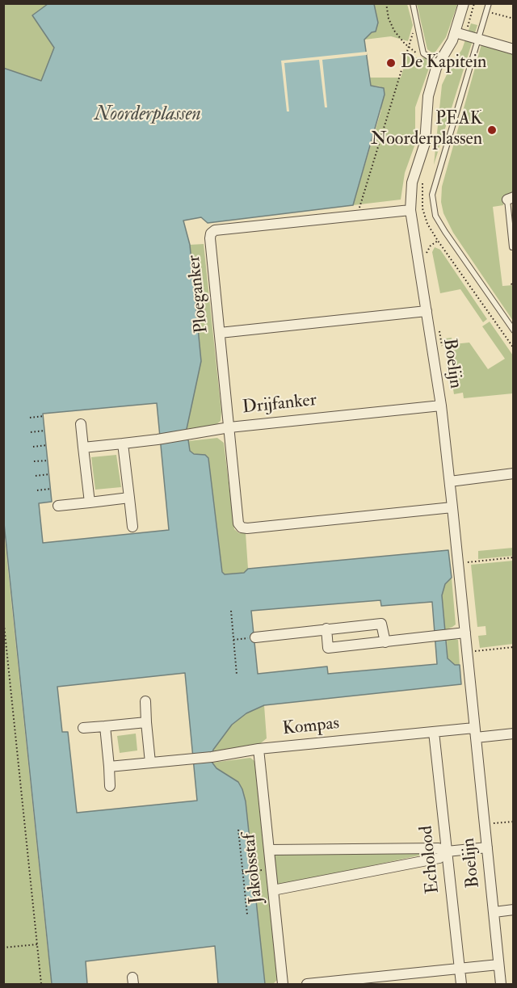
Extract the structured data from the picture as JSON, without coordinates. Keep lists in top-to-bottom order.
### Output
{
  "streets": {
    "street": [
      "Ploeganker",
      "Boelijn",
      "Drijfanker",
      "Kompas",
      "Echolood",
      "Jakobsstaf"
    ]
  },
  "crossings": [
    ["Ploeganker", "Boelijn"],
    ["Ploeganker", "Drijfanker"],
    ["Boelijn", "Drijfanker"],
    ["Boelijn", "Kompas"],
    ["Kompas", "Echolood"],
    ["Kompas", "Jakobsstaf"]
  ],
  "water": ["Noorderplassen"],
  "places": ["De Kapitein", "PEAK Noorderplassen"]
}
